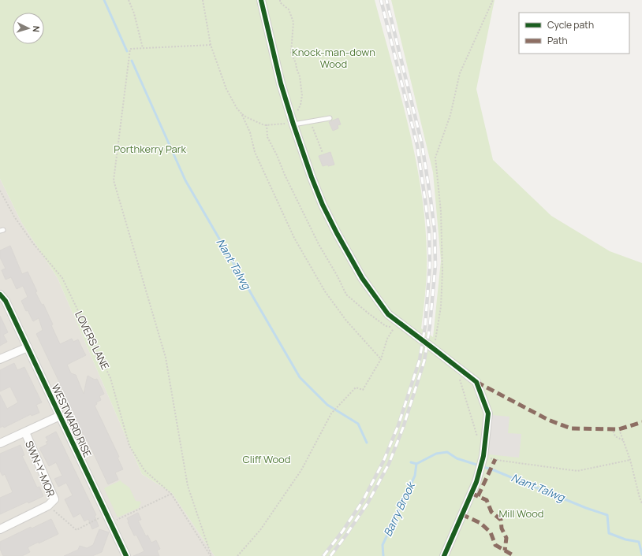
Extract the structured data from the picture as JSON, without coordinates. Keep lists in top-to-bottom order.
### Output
{
  "streets": {
    "street": ["WESTWARD RISE", "SWN-Y-MOR"],
    "path": ["LOVERS LANE"]
  },
  "water": ["Nant Talwg", "Barry Brook"],
  "parks": [
    "Knock-man-down Wood",
    "Porthkerry Park",
    "Cliff Wood",
    "Mill Wood"
  ],
  "legend": ["Cycle path", "Path"],
  "north": "right"
}
